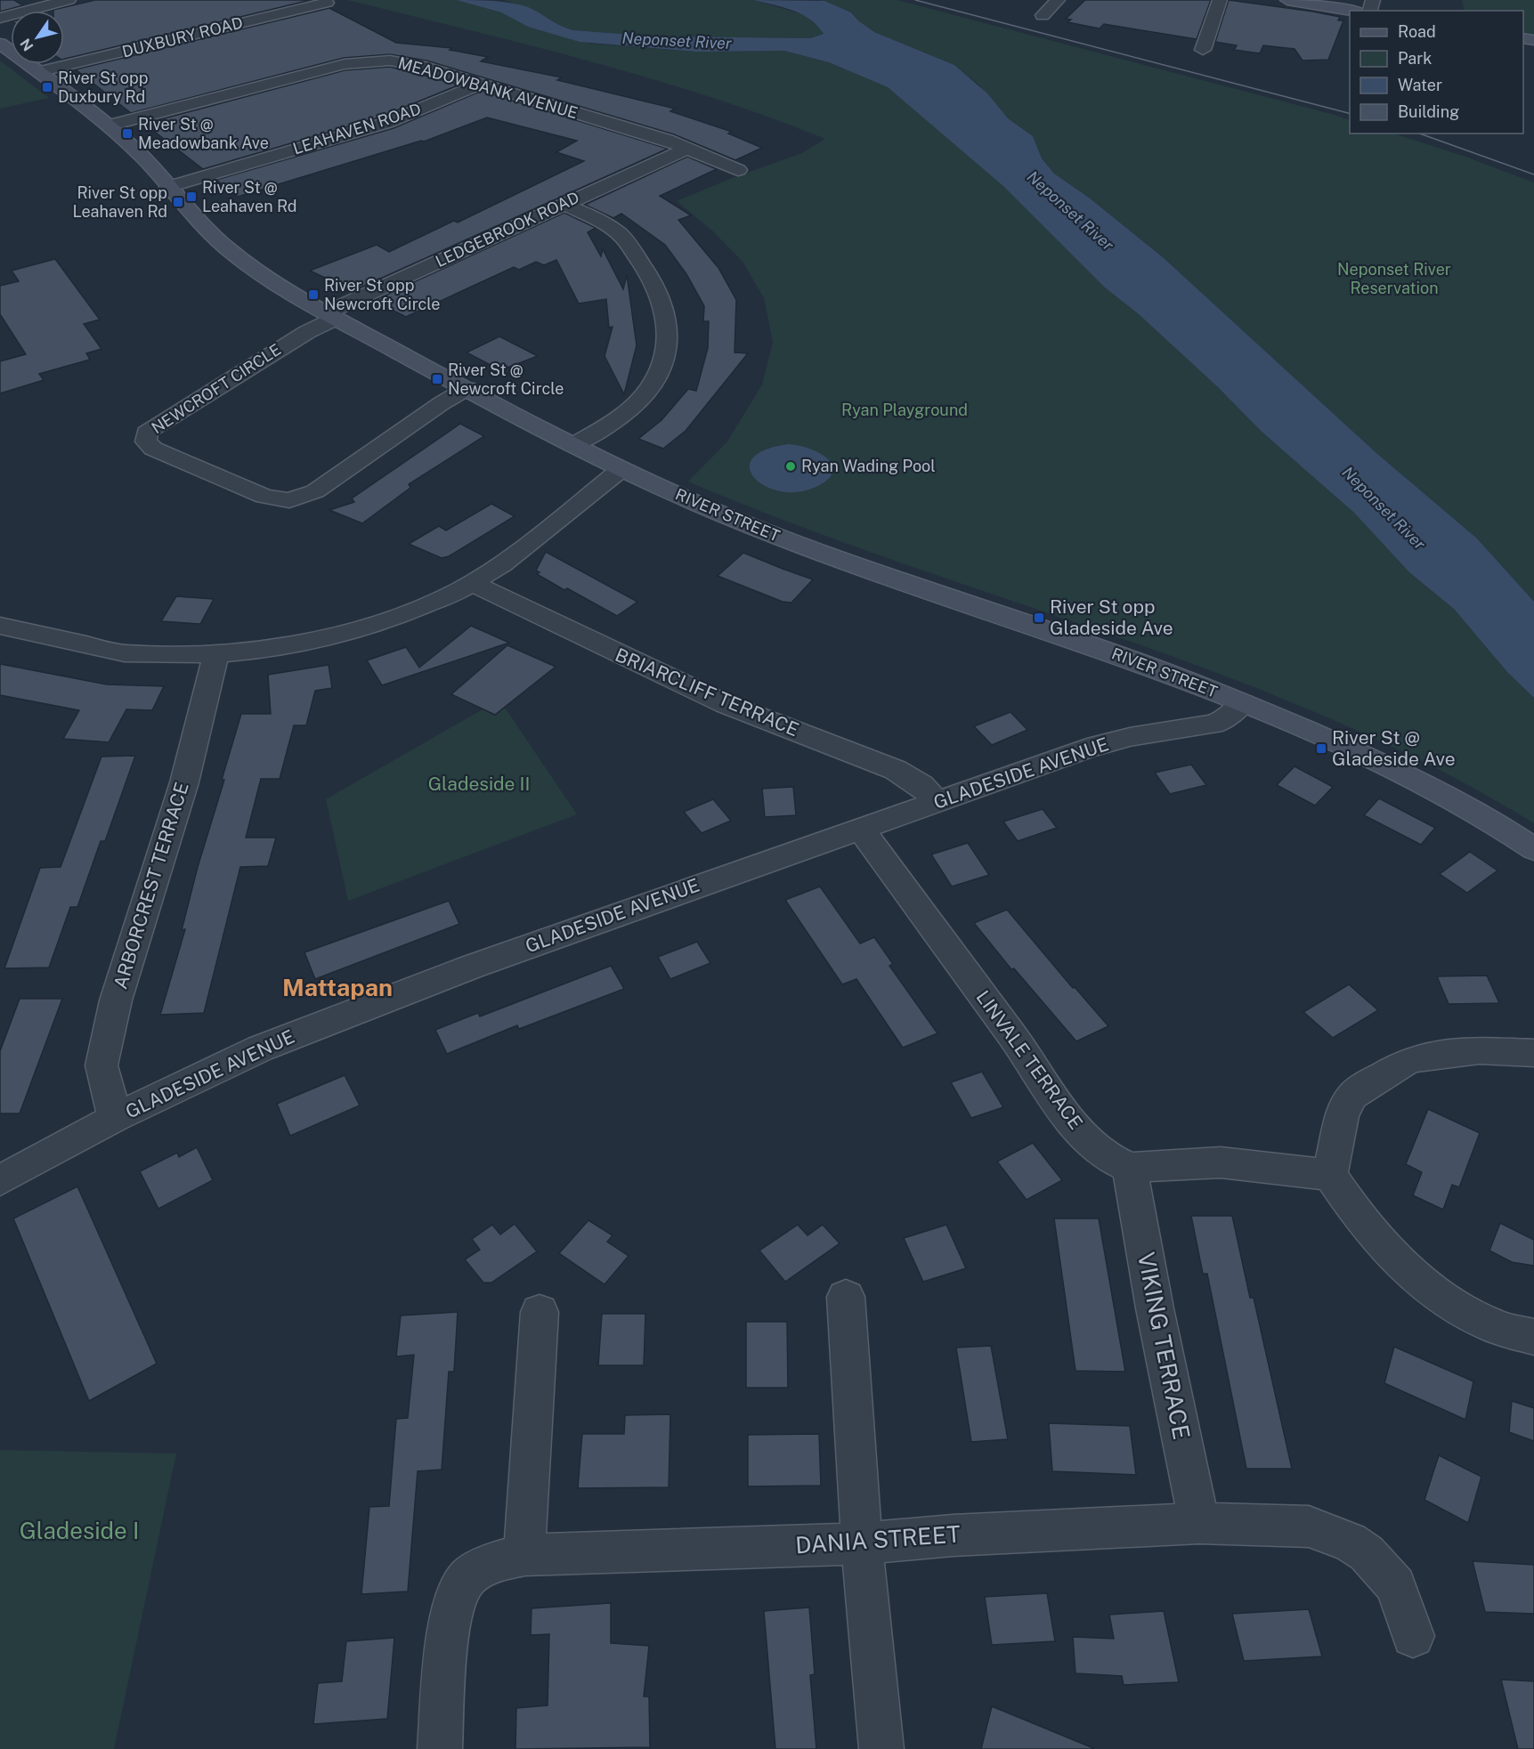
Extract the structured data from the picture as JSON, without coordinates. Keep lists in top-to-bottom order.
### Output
{
  "streets": {
    "main road": ["RIVER STREET"],
    "street": [
      "DUXBURY ROAD",
      "MEADOWBANK AVENUE",
      "LEAHAVEN ROAD",
      "LEDGEBROOK ROAD",
      "NEWCROFT CIRCLE",
      "BRIARCLIFF TERRACE",
      "GLADESIDE AVENUE",
      "ARBORCREST TERRACE",
      "LINVALE TERRACE",
      "VIKING TERRACE",
      "DANIA STREET"
    ]
  },
  "crossings": [
    ["DUXBURY ROAD", "RIVER STREET"],
    ["MEADOWBANK AVENUE", "LEAHAVEN ROAD"],
    ["MEADOWBANK AVENUE", "LEDGEBROOK ROAD"],
    ["MEADOWBANK AVENUE", "RIVER STREET"],
    ["LEAHAVEN ROAD", "RIVER STREET"],
    ["LEDGEBROOK ROAD", "NEWCROFT CIRCLE"],
    ["LEDGEBROOK ROAD", "RIVER STREET"],
    ["NEWCROFT CIRCLE", "RIVER STREET"],
    ["RIVER STREET", "GLADESIDE AVENUE"],
    ["BRIARCLIFF TERRACE", "GLADESIDE AVENUE"],
    ["GLADESIDE AVENUE", "ARBORCREST TERRACE"],
    ["GLADESIDE AVENUE", "LINVALE TERRACE"],
    ["LINVALE TERRACE", "VIKING TERRACE"],
    ["VIKING TERRACE", "DANIA STREET"]
  ],
  "districts": ["Mattapan"],
  "water": ["Neponset River"],
  "parks": [
    "Neponset River Reservation",
    "Ryan Playground",
    "Gladeside II",
    "Gladeside I"
  ],
  "places": {
    "transit": [
      "River St opp Duxbury Rd",
      "River St @ Meadowbank Ave",
      "River St @ Leahaven Rd",
      "River St opp Leahaven Rd",
      "River St opp Newcroft Circle",
      "River St @ Newcroft Circle",
      "River St opp Gladeside Ave",
      "River St @ Gladeside Ave"
    ],
    "other": ["Ryan Wading Pool"]
  },
  "legend": [
    "Road",
    "Park",
    "Water",
    "Building"
  ],
  "north": "bottom left"
}
